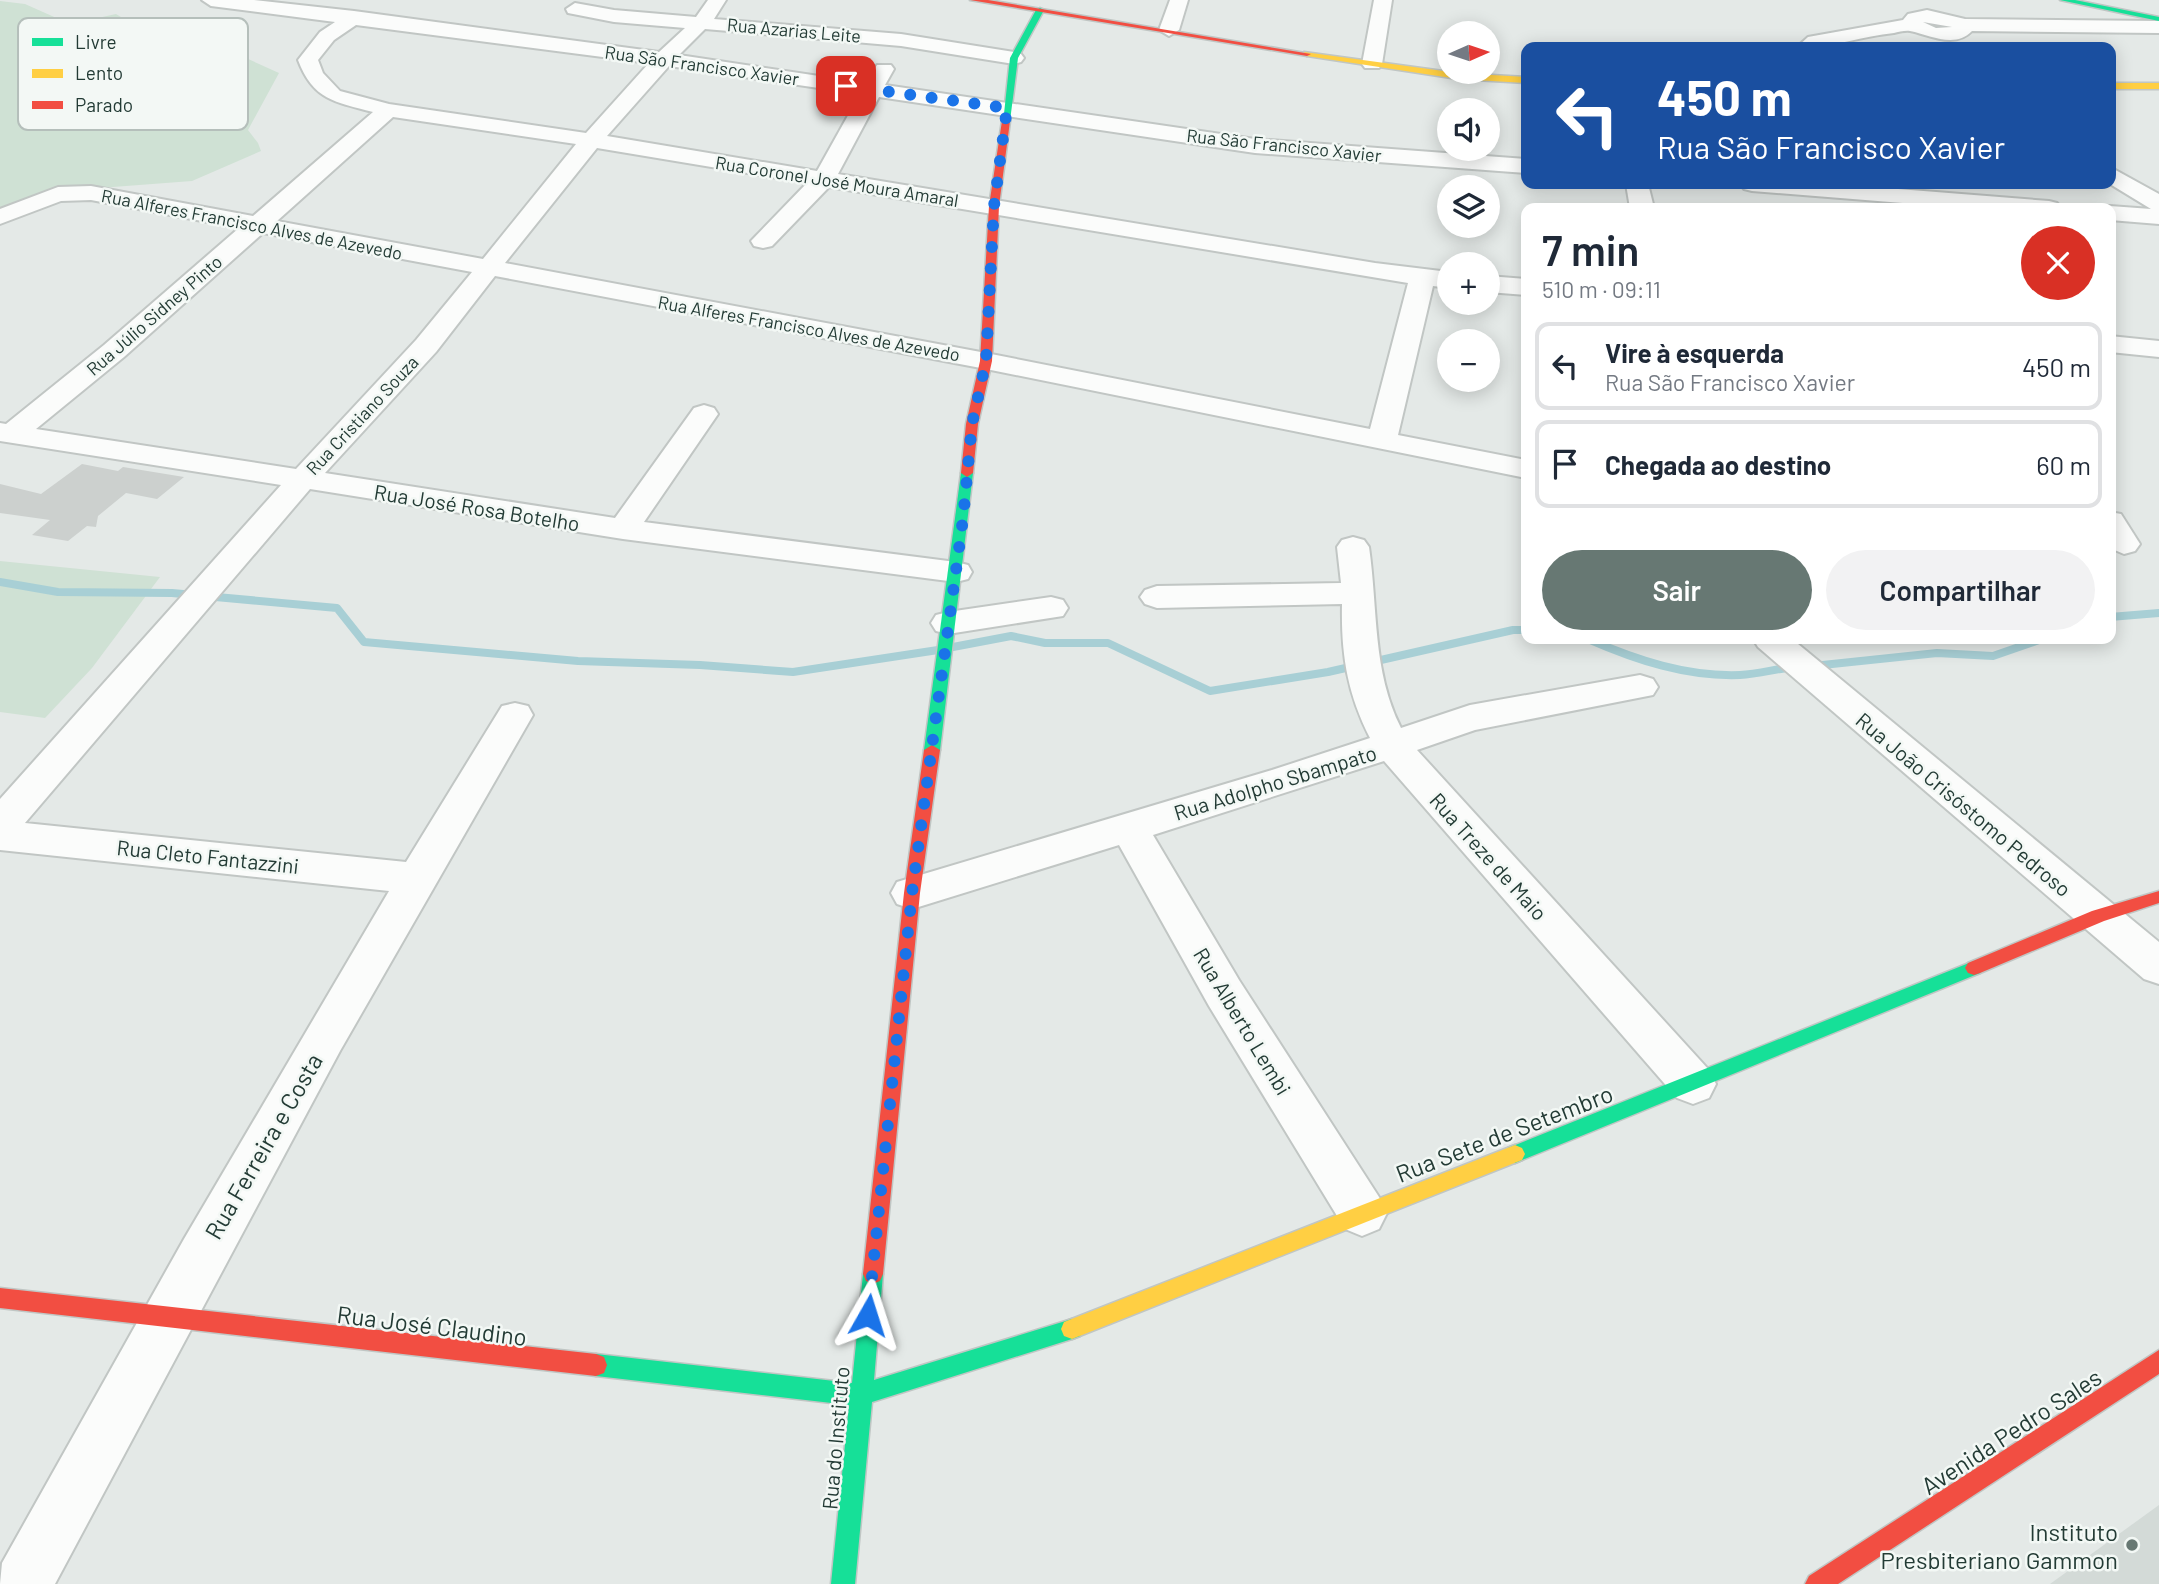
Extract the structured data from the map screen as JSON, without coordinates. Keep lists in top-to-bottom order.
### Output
{
  "streets": {
    "main road": [
      "Rua Sete de Setembro",
      "Rua José Claudino",
      "Avenida Pedro Sales",
      "Rua do Instituto"
    ],
    "street": [
      "Rua Azarias Leite",
      "Rua São Francisco Xavier",
      "Rua Coronel José Moura Amaral",
      "Rua Alferes Francisco Alves de Azevedo",
      "Rua Júlio Sidney Pinto",
      "Rua Cristiano Souza",
      "Rua José Rosa Botelho",
      "Rua Adolpho Sbampato",
      "Rua João Crisóstomo Pedroso",
      "Rua Cleto Fantazzini",
      "Rua Treze de Maio",
      "Rua Alberto Lembi",
      "Rua Ferreira e Costa"
    ]
  },
  "crossings": [
    ["Rua Azarias Leite", "Rua Cristiano Souza"],
    ["Rua Azarias Leite", "Rua do Instituto"],
    ["Rua São Francisco Xavier", "Rua Coronel José Moura Amaral"],
    ["Rua São Francisco Xavier", "Rua Cristiano Souza"],
    ["Rua São Francisco Xavier", "Rua do Instituto"],
    ["Rua Coronel José Moura Amaral", "Rua Júlio Sidney Pinto"],
    ["Rua Coronel José Moura Amaral", "Rua Cristiano Souza"],
    ["Rua Coronel José Moura Amaral", "Rua do Instituto"],
    ["Rua Alferes Francisco Alves de Azevedo", "Rua Júlio Sidney Pinto"],
    ["Rua Alferes Francisco Alves de Azevedo", "Rua Cristiano Souza"],
    ["Rua Alferes Francisco Alves de Azevedo", "Rua do Instituto"],
    ["Rua Júlio Sidney Pinto", "Rua José Rosa Botelho"],
    ["Rua Cristiano Souza", "Rua José Rosa Botelho"],
    ["Rua José Rosa Botelho", "Rua do Instituto"],
    ["Rua Adolpho Sbampato", "Rua Treze de Maio"],
    ["Rua Adolpho Sbampato", "Rua Alberto Lembi"],
    ["Rua Adolpho Sbampato", "Rua do Instituto"],
    ["Rua João Crisóstomo Pedroso", "Rua Sete de Setembro"],
    ["Rua Cleto Fantazzini", "Rua Ferreira e Costa"],
    ["Rua Treze de Maio", "Rua Sete de Setembro"],
    ["Rua Alberto Lembi", "Rua Sete de Setembro"],
    ["Rua Sete de Setembro", "Rua José Claudino"],
    ["Rua Sete de Setembro", "Rua do Instituto"],
    ["Rua Ferreira e Costa", "Rua José Claudino"],
    ["Rua José Claudino", "Rua do Instituto"]
  ],
  "places": ["Instituto Presbiteriano Gammon"],
  "legend": ["Livre", "Lento", "Parado"],
  "north": "right",
  "page": {
    "map_buttons": ["+", "−"],
    "turn": ["450 m", "Rua São Francisco Xavier"],
    "heading": ["7 min", "510 m · 09:11"],
    "list": [
      {
        "name": "Vire à esquerda",
        "note": "Rua São Francisco Xavier",
        "value": "450 m"
      },
      {
        "name": "Chegada ao destino",
        "value": "60 m"
      }
    ],
    "buttons": ["Sair", "Compartilhar"]
  }
}
